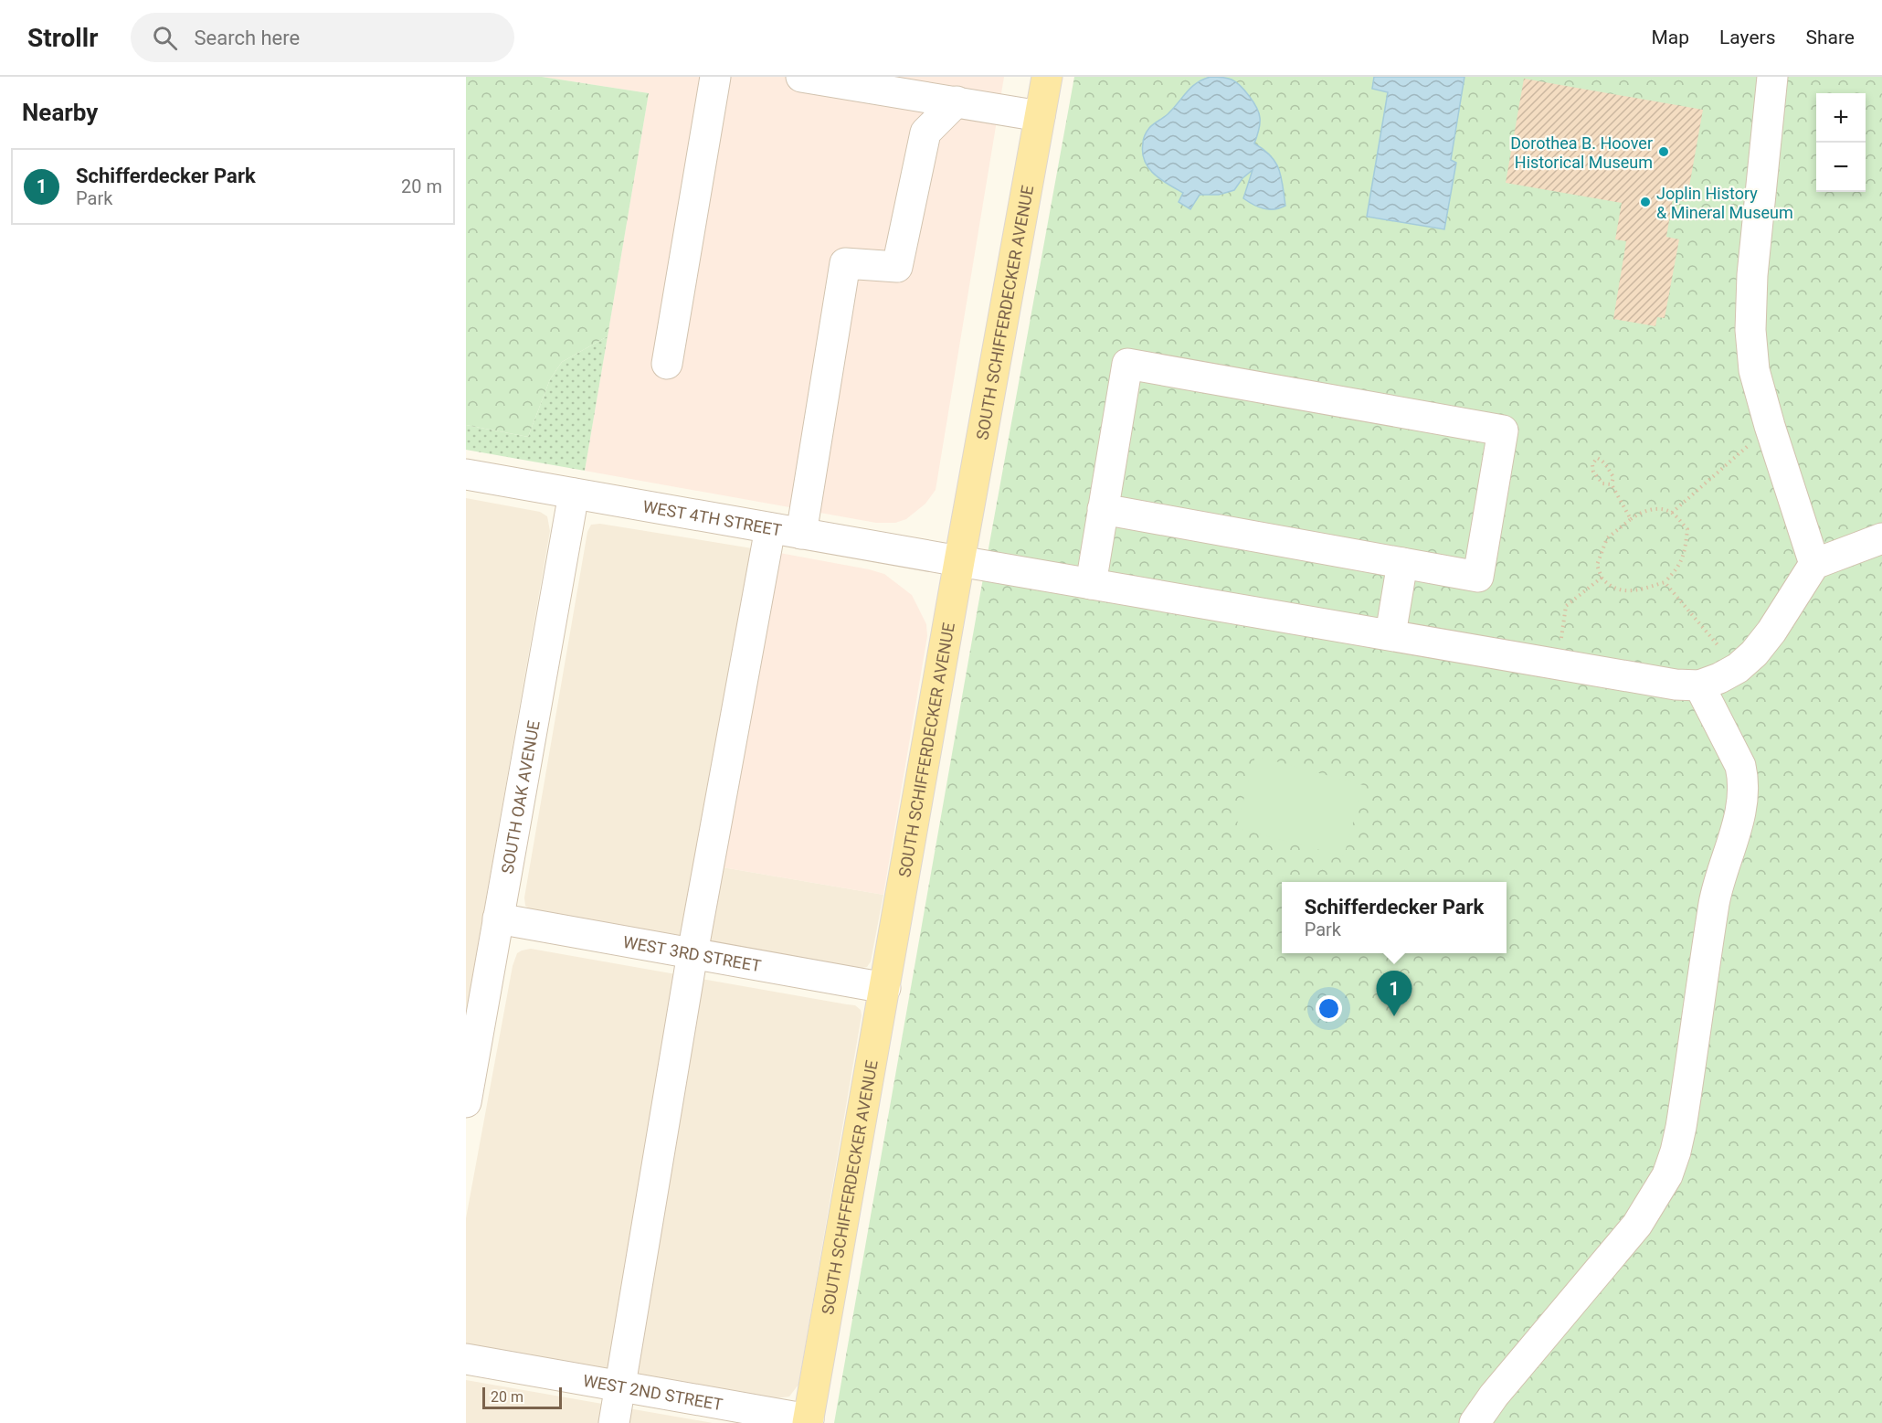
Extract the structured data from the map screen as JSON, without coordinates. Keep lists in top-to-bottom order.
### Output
{
  "streets": {
    "main road": ["SOUTH SCHIFFERDECKER AVENUE"],
    "street": [
      "WEST 4TH STREET",
      "SOUTH OAK AVENUE",
      "WEST 3RD STREET",
      "WEST 2ND STREET"
    ]
  },
  "crossings": [
    ["SOUTH SCHIFFERDECKER AVENUE", "WEST 4TH STREET"],
    ["SOUTH SCHIFFERDECKER AVENUE", "WEST 3RD STREET"],
    ["SOUTH SCHIFFERDECKER AVENUE", "WEST 2ND STREET"],
    ["WEST 4TH STREET", "SOUTH OAK AVENUE"],
    ["SOUTH OAK AVENUE", "WEST 3RD STREET"]
  ],
  "places": ["Dorothea B. Hoover Historical Museum", "Joplin History & Mineral Museum"],
  "scale_bar": "20 m",
  "page": {
    "header": "Strollr",
    "search": "Search here",
    "nav": ["Map", "Layers", "Share"],
    "heading": "Nearby",
    "map_buttons": ["+", "−"],
    "list": [
      {
        "mark": "1",
        "name": "Schifferdecker Park",
        "note": "Park",
        "value": "20 m"
      }
    ],
    "popup": ["Schifferdecker Park", "Park"],
    "pins": "1",
    "scale": "20 m"
  }
}
